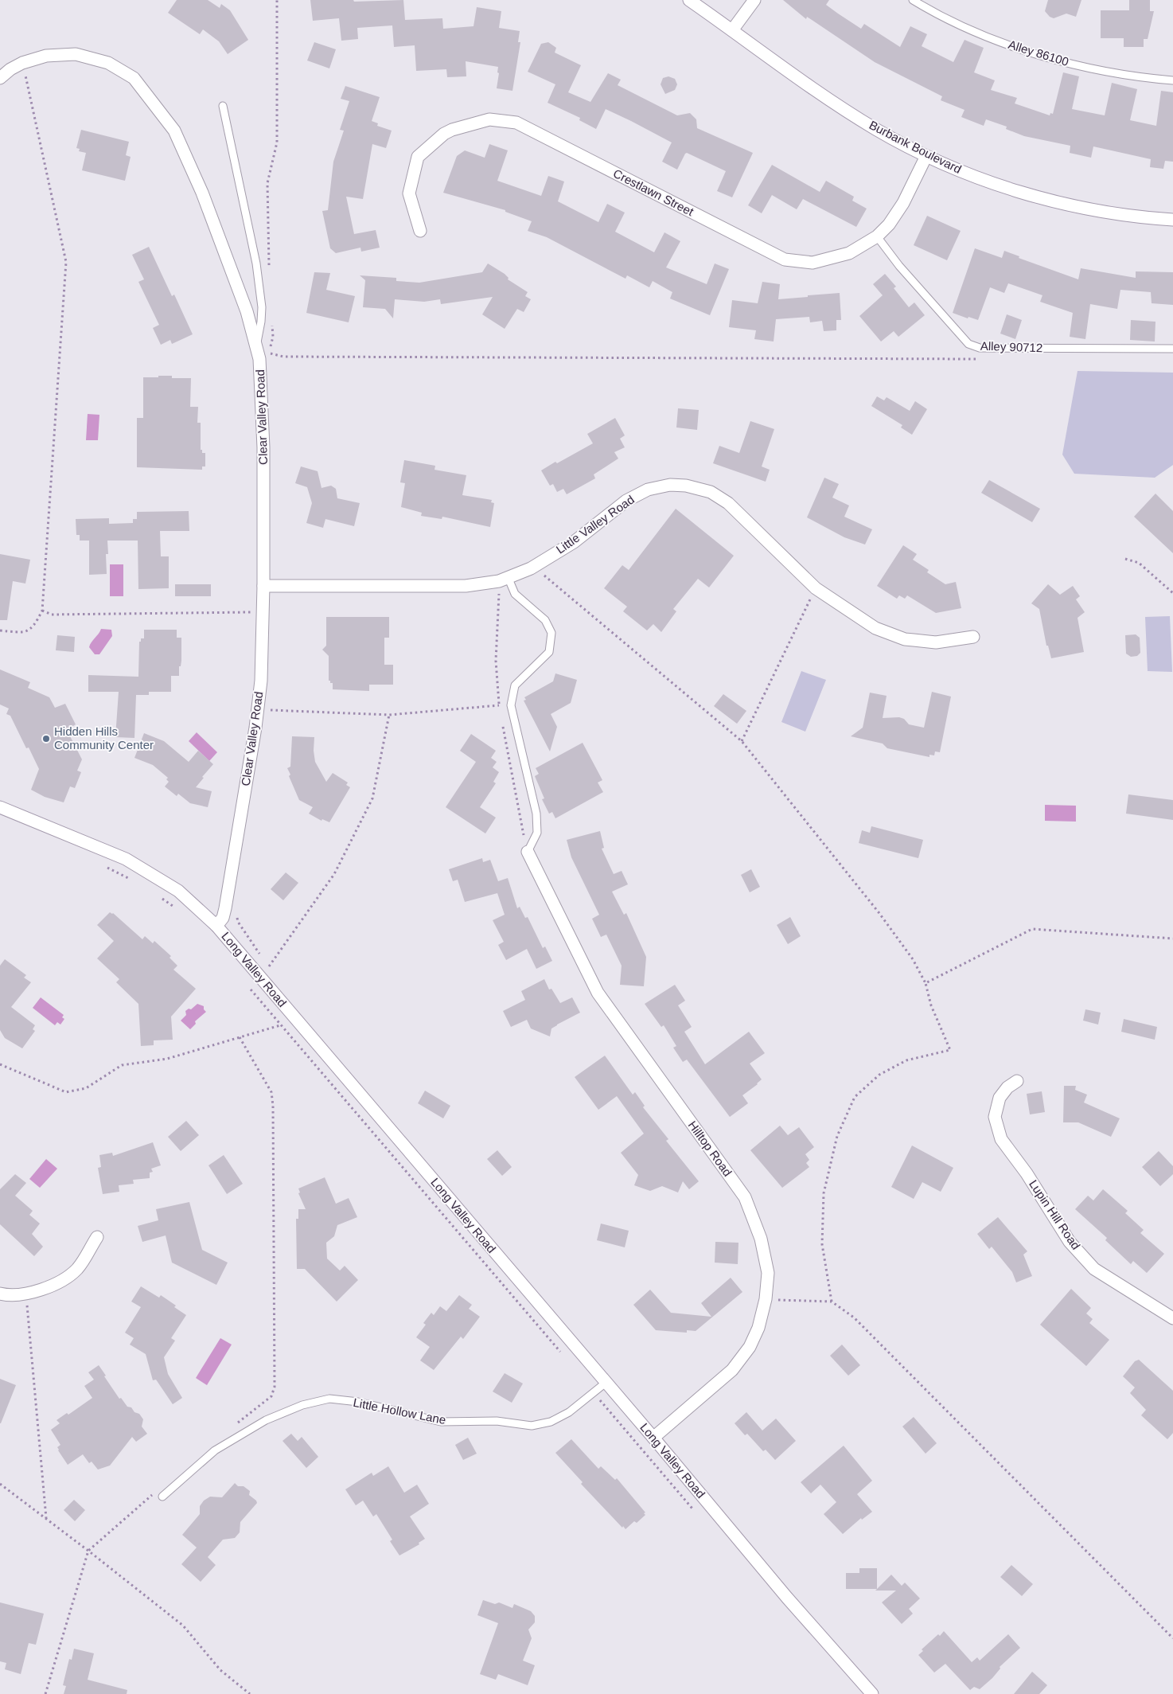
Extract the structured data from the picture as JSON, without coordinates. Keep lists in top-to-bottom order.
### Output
{
  "streets": {
    "street": [
      "Burbank Boulevard",
      "Crestlawn Street",
      "Clear Valley Road",
      "Little Valley Road",
      "Long Valley Road",
      "Hilltop Road",
      "Lupin Hill Road"
    ],
    "lane": ["Alley 86100", "Alley 90712", "Little Hollow Lane"]
  },
  "crossings": [
    ["Burbank Boulevard", "Crestlawn Street"],
    ["Crestlawn Street", "Alley 90712"],
    ["Clear Valley Road", "Little Valley Road"],
    ["Clear Valley Road", "Long Valley Road"],
    ["Long Valley Road", "Hilltop Road"],
    ["Long Valley Road", "Little Hollow Lane"]
  ],
  "places": ["Hidden Hills Community Center"]
}
